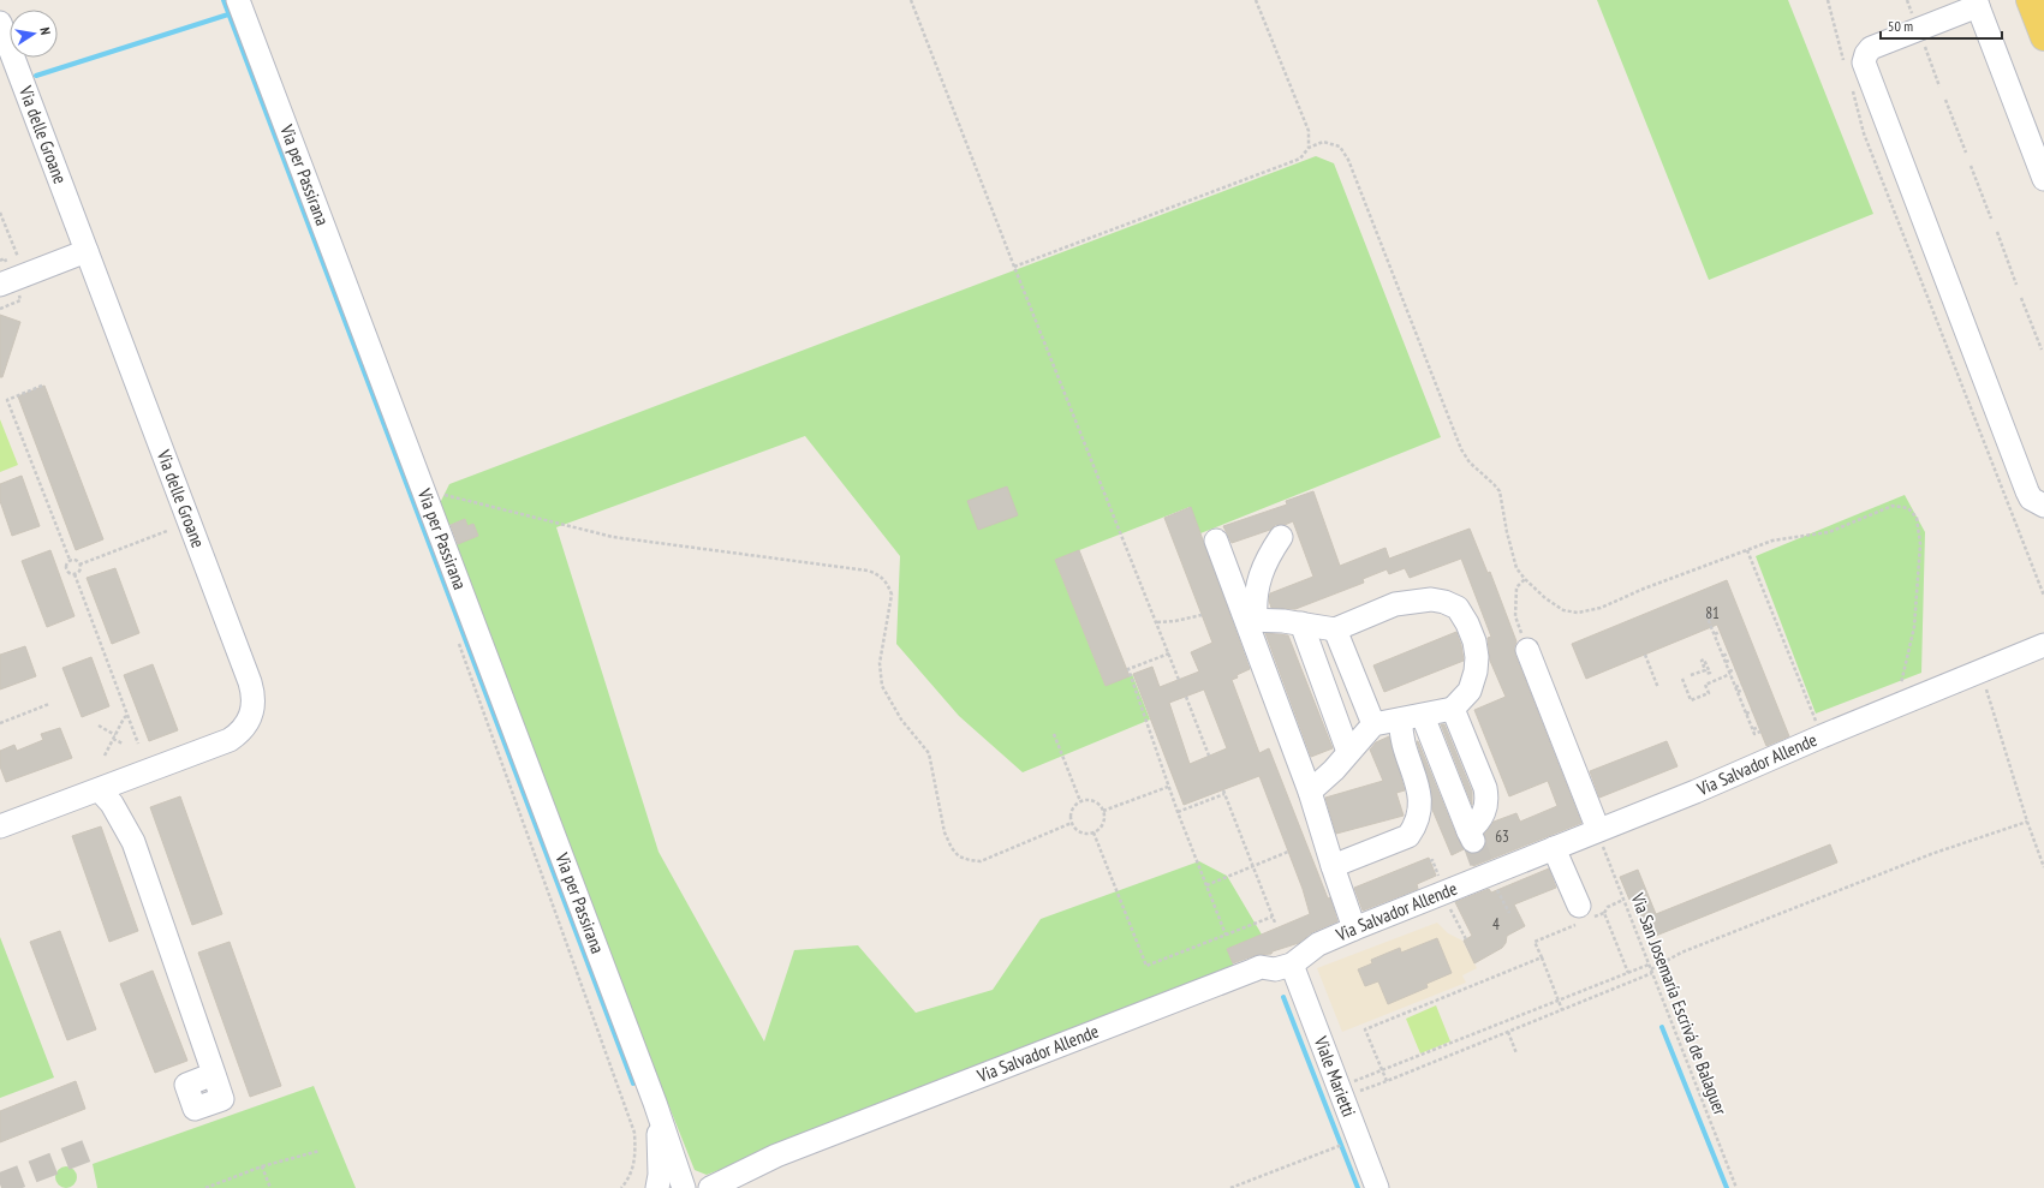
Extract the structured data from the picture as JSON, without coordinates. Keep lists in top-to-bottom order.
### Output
{
  "streets": {
    "street": [
      "Via delle Groane",
      "Via per Passirana",
      "Via Salvador Allende",
      "Viale Marietti"
    ],
    "path": ["Via San Josemaría Escrivá de Balaguer"]
  },
  "crossings": [
    ["Via Salvador Allende", "Via San Josemaría Escrivá de Balaguer"],
    ["Via Salvador Allende", "Viale Marietti"]
  ],
  "house_numbers": ["81", "63", "4"],
  "scale_bar": "50 m",
  "north": "right"
}
